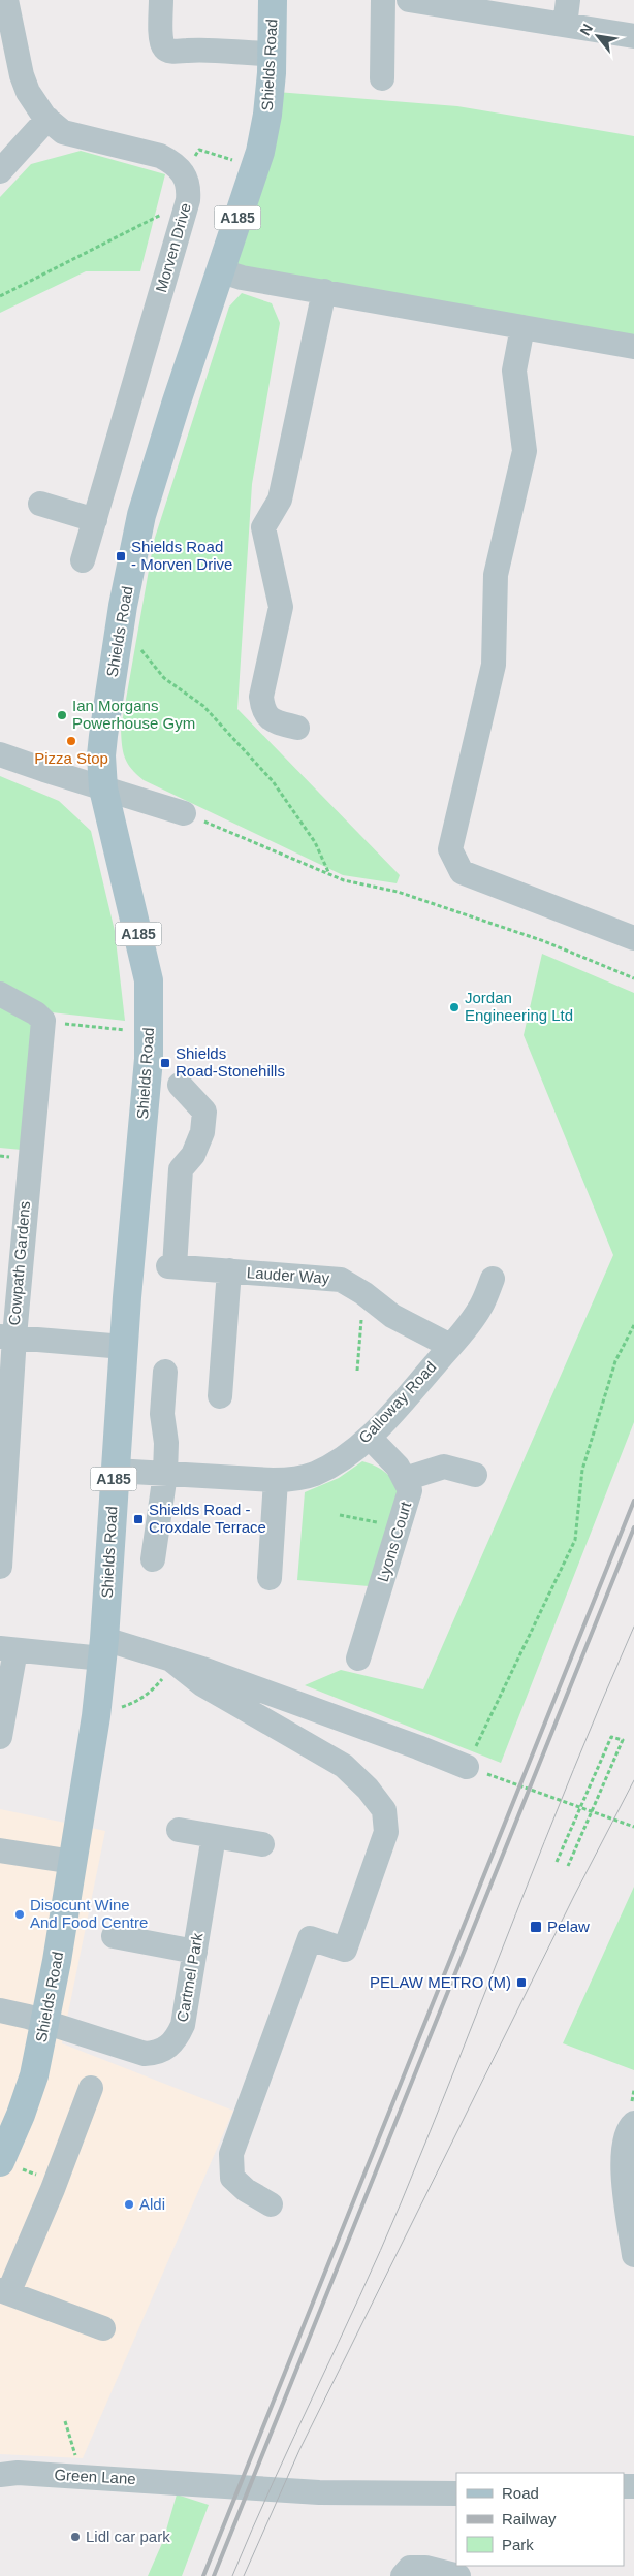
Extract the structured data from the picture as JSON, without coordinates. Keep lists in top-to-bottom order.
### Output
{
  "streets": {
    "main road": ["Shields Road", "A185"],
    "street": [
      "Morven Drive",
      "Cowpath Gardens",
      "Lauder Way",
      "Galloway Road",
      "Lyons Court",
      "Cartmel Park",
      "Green Lane"
    ]
  },
  "crossings": [
    ["Shields Road", "Galloway Road"],
    ["Shields Road", "Cartmel Park"],
    ["Lauder Way", "Galloway Road"],
    ["Galloway Road", "Lyons Court"]
  ],
  "places": {
    "transit": [
      "Shields Road - Morven Drive",
      "Shields Road-Stonehills",
      "Shields Road - Croxdale Terrace",
      "Pelaw",
      "PELAW METRO (M)"
    ],
    "other": [
      "Ian Morgans Powerhouse Gym",
      "Pizza Stop",
      "Jordan Engineering Ltd",
      "Disocunt Wine And Food Centre",
      "Aldi",
      "Lidl car park"
    ]
  },
  "legend": ["Road", "Railway", "Park"],
  "north": "top left"
}
